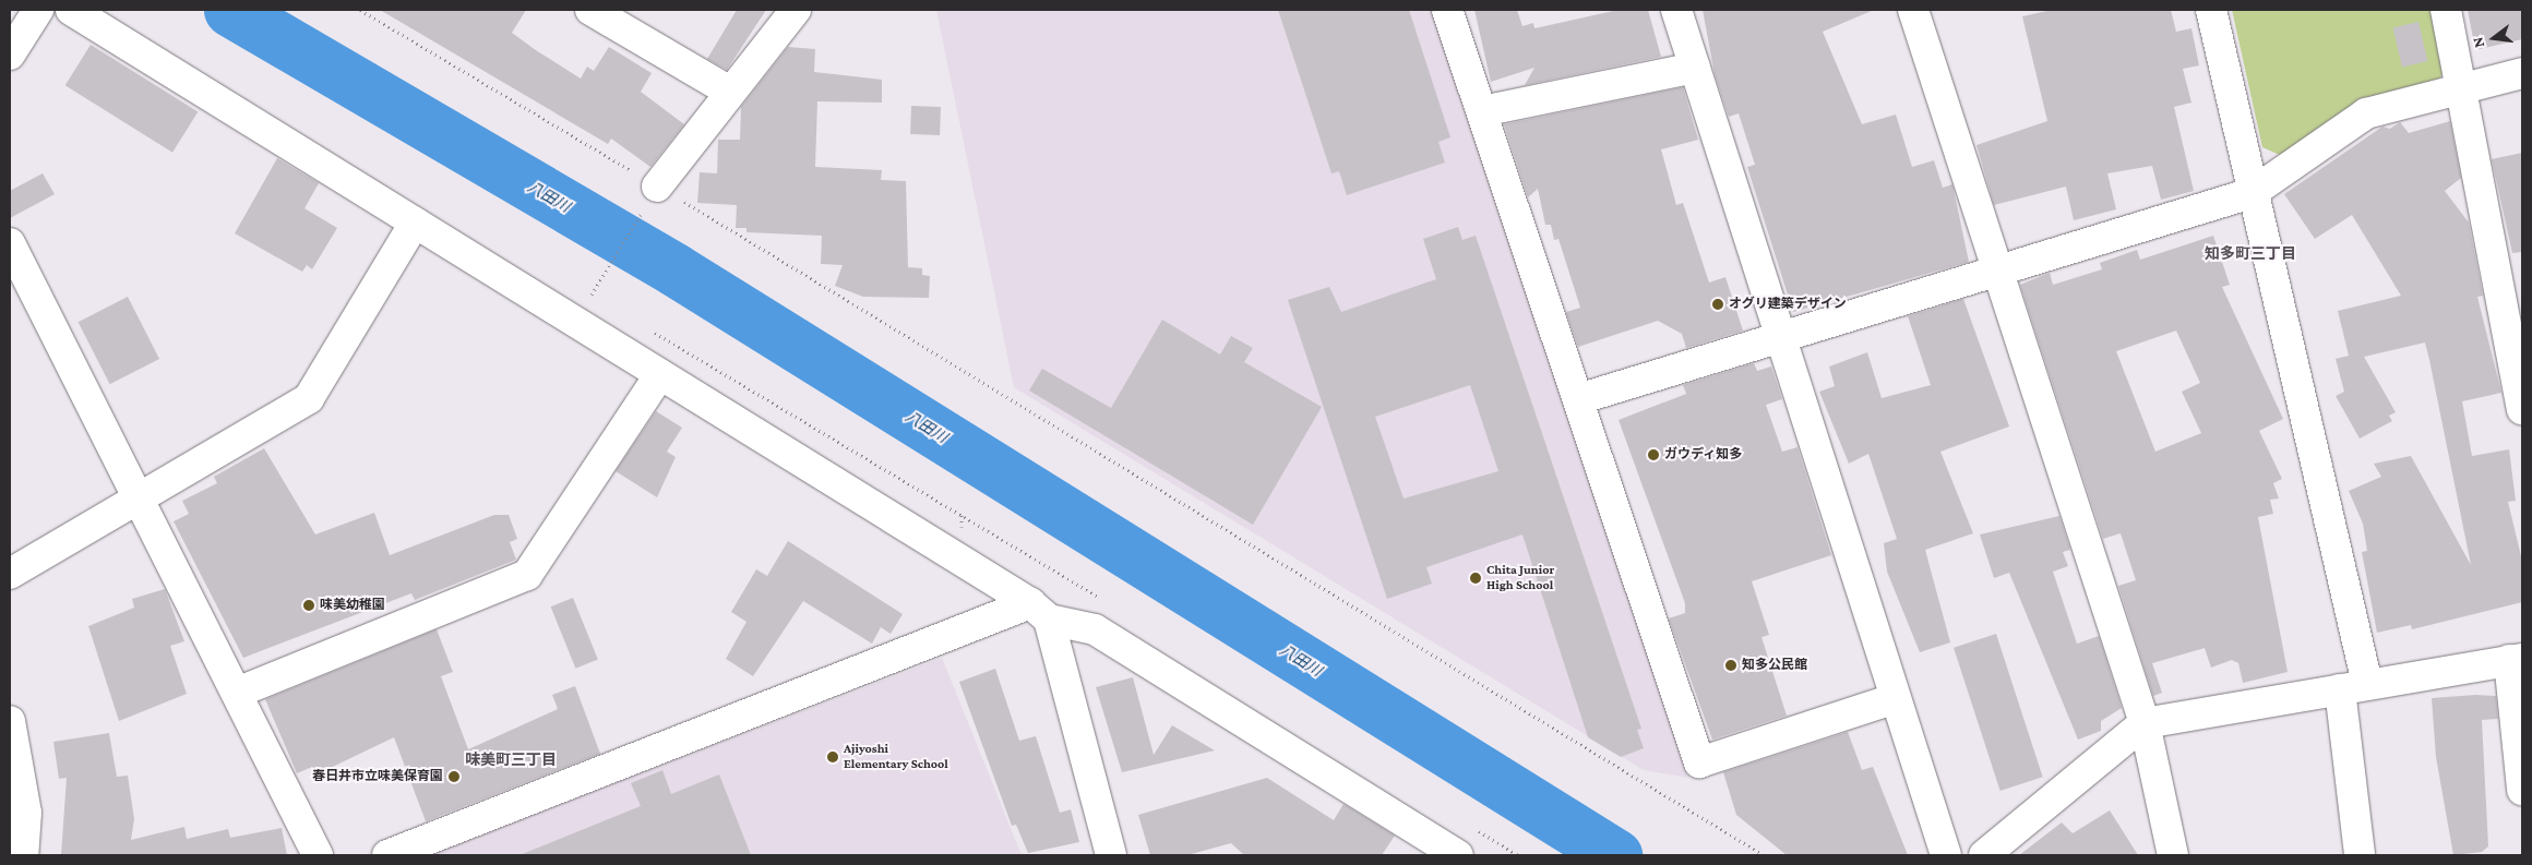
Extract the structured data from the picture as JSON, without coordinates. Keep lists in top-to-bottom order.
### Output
{
  "districts": ["知多町三丁目", "味美町三丁目"],
  "water": ["八田川"],
  "places": [
    "オグリ建築デザイン",
    "ガウディ知多",
    "Chita Junior High School",
    "味美幼稚園",
    "知多公民館",
    "Ajiyoshi Elementary School",
    "春日井市立味美保育園"
  ],
  "north": "left"
}
